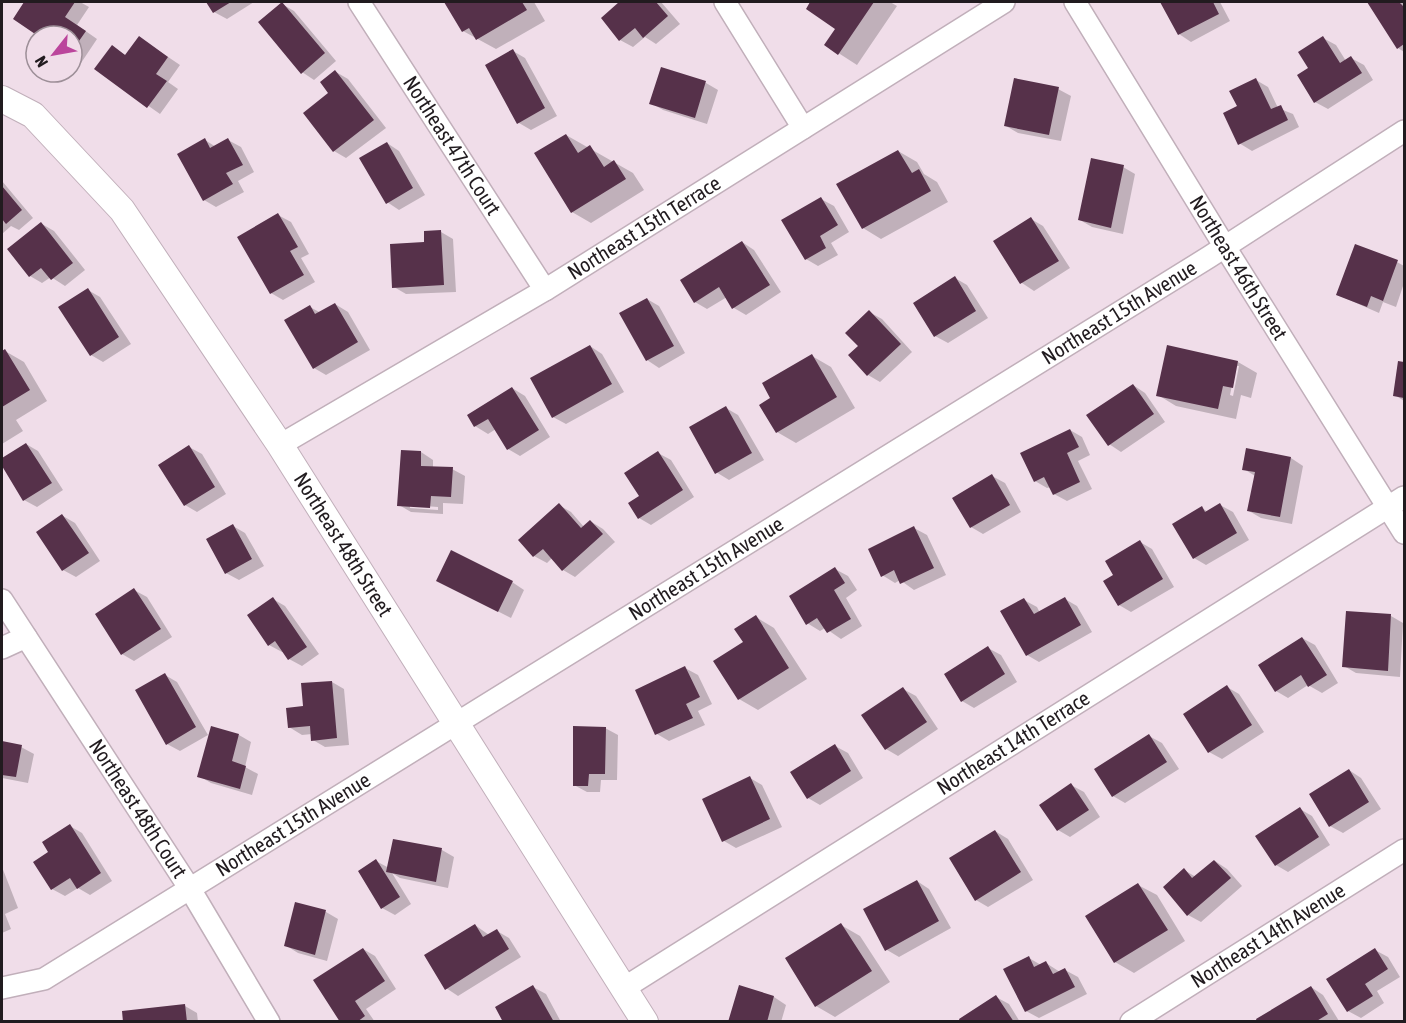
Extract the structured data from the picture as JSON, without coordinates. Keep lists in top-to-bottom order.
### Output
{
  "streets": {
    "street": [
      "Northeast 47th Court",
      "Northeast 15th Terrace",
      "Northeast 46th Street",
      "Northeast 15th Avenue",
      "Northeast 48th Street",
      "Northeast 14th Terrace",
      "Northeast 48th Court",
      "Northeast 14th Avenue"
    ]
  },
  "crossings": [
    ["Northeast 47th Court", "Northeast 15th Terrace"],
    ["Northeast 15th Terrace", "Northeast 48th Street"],
    ["Northeast 46th Street", "Northeast 15th Avenue"],
    ["Northeast 46th Street", "Northeast 14th Terrace"],
    ["Northeast 15th Avenue", "Northeast 48th Street"],
    ["Northeast 15th Avenue", "Northeast 48th Court"],
    ["Northeast 48th Street", "Northeast 14th Terrace"]
  ],
  "north": "bottom left"
}
